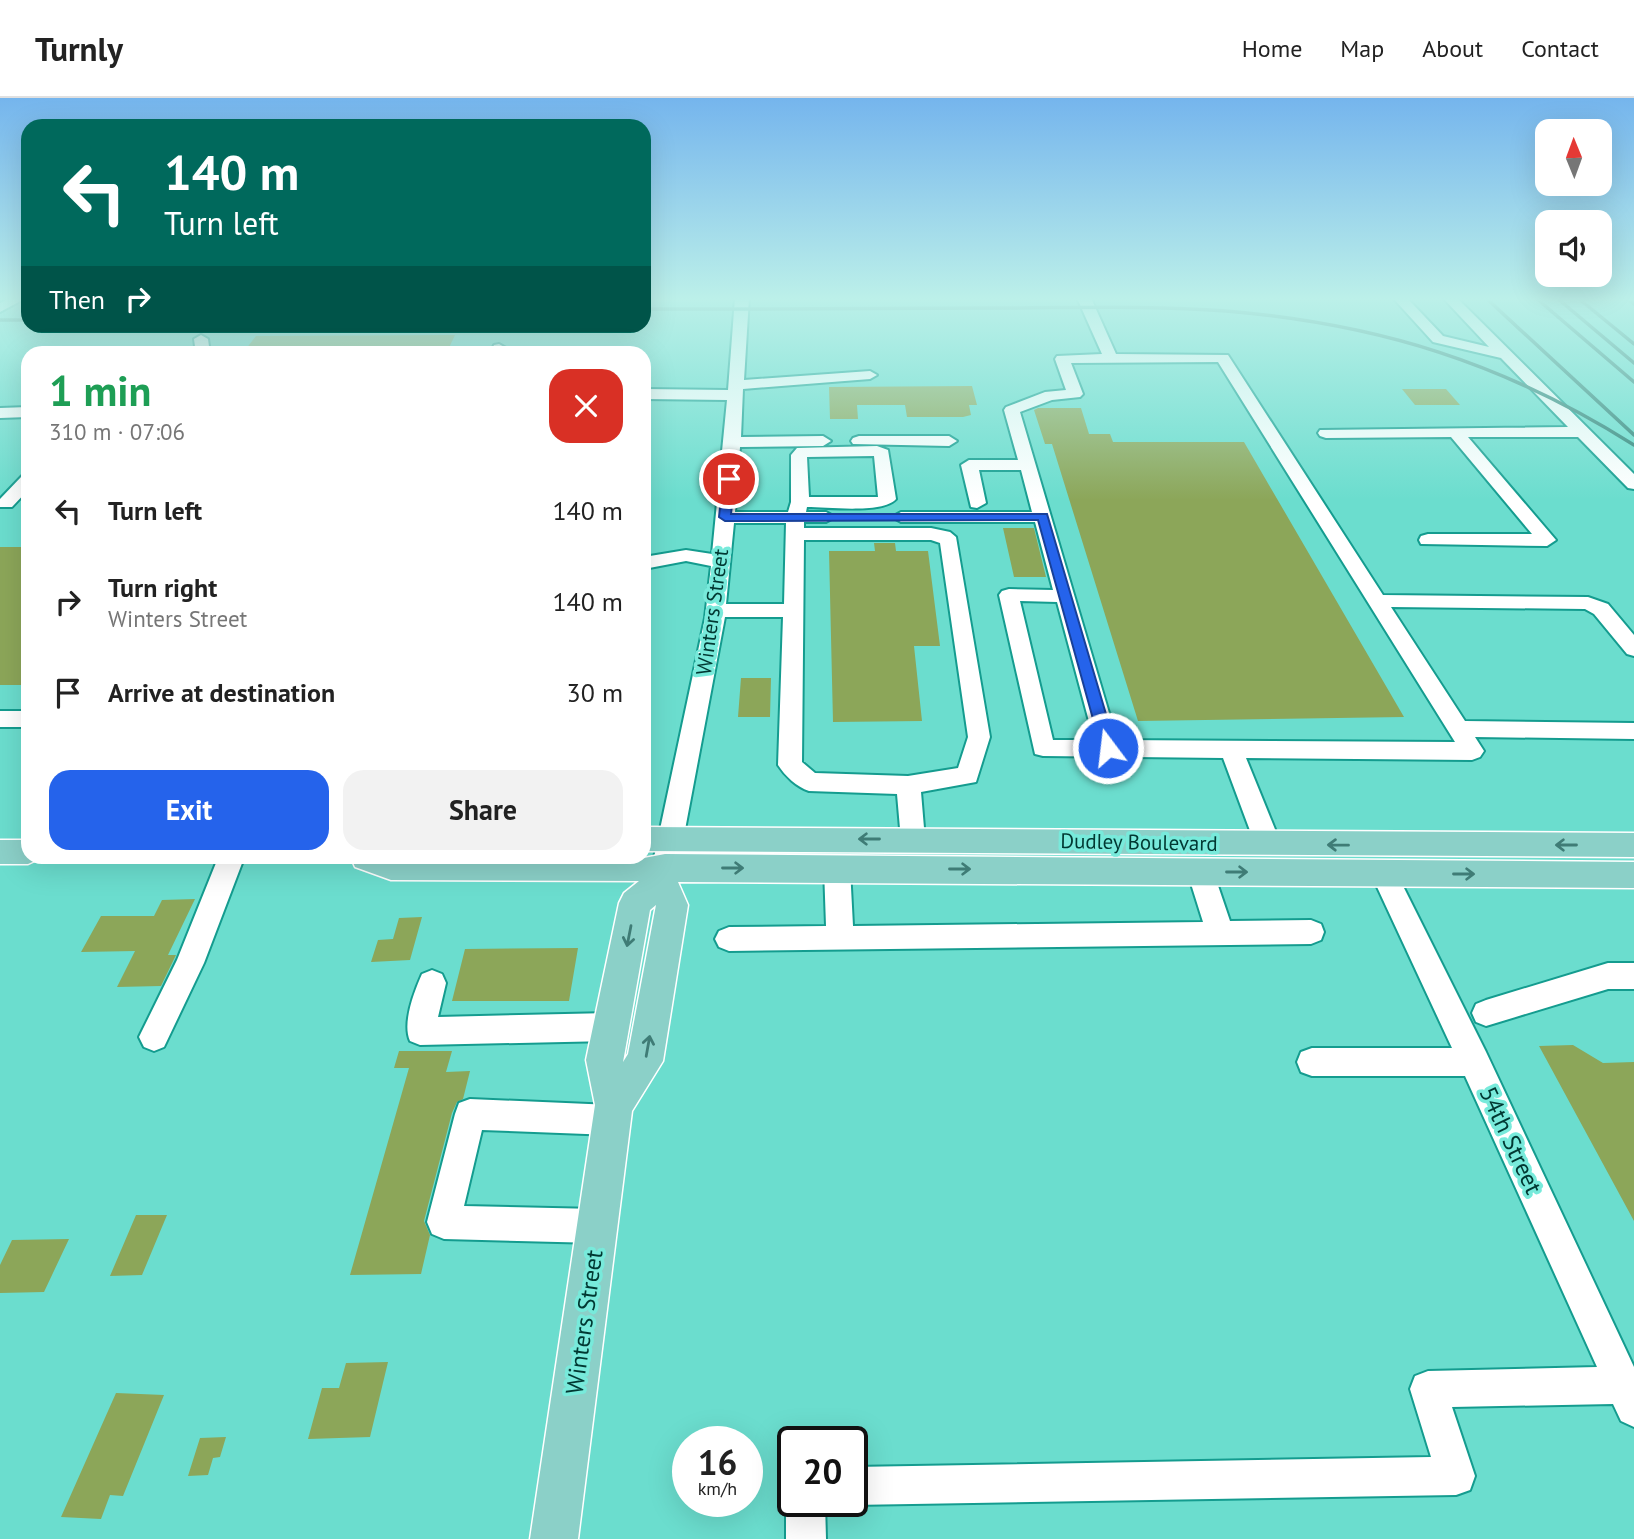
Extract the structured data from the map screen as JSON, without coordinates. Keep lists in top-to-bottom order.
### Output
{
  "streets": {
    "main road": ["Winters Street", "Dudley Boulevard"],
    "street": ["54th Street"]
  },
  "crossings": [
    ["Winters Street", "Dudley Boulevard"],
    ["Dudley Boulevard", "54th Street"]
  ],
  "north": "top",
  "page": {
    "header": "Turnly",
    "nav": [
      "Home",
      "Map",
      "About",
      "Contact"
    ],
    "turn": ["140 m", "Turn left"],
    "then": "Then",
    "heading": ["1 min", "310 m · 07:06"],
    "list": [
      {
        "name": "Turn left",
        "value": "140 m"
      },
      {
        "name": "Turn right",
        "note": "Winters Street",
        "value": "140 m"
      },
      {
        "name": "Arrive at destination",
        "value": "30 m"
      }
    ],
    "buttons": ["Exit", "Share"],
    "speed": "16 km/h",
    "limit": "20"
  }
}
